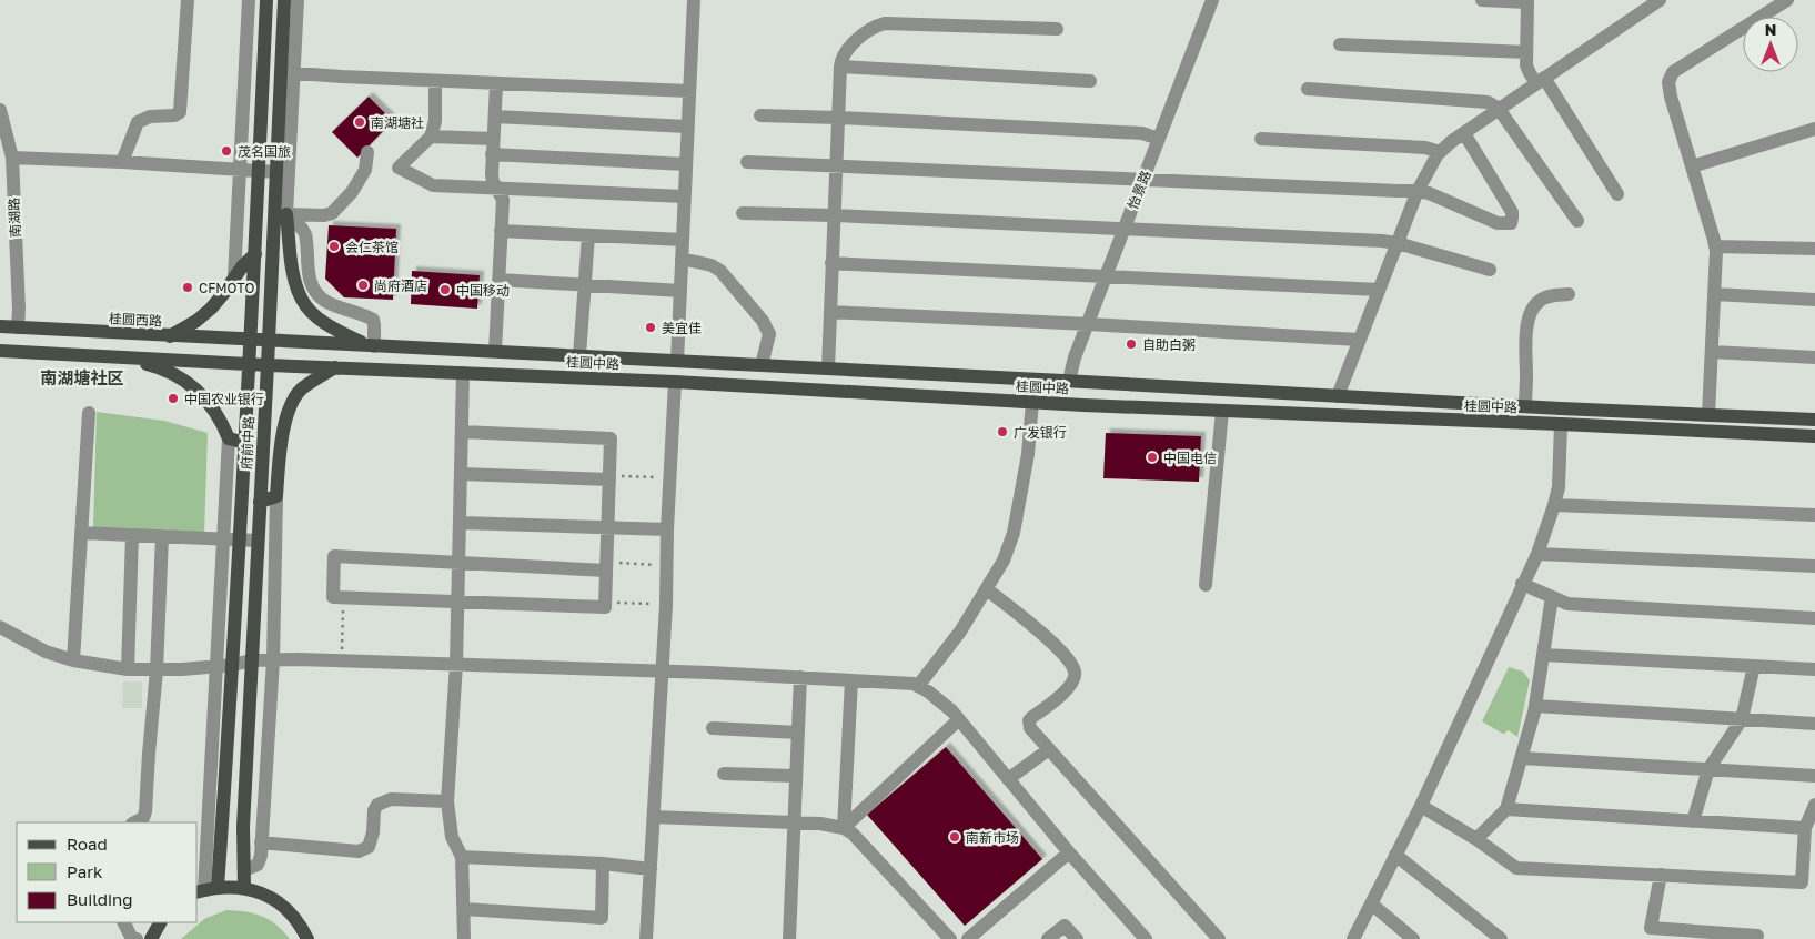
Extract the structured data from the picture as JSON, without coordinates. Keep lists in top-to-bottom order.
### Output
{
  "streets": {
    "main road": ["桂圆西路", "桂圆中路", "府前中路"],
    "street": ["怡景路", "南湖路"]
  },
  "crossings": [
    ["怡景路", "桂圆中路"],
    ["南湖路", "桂圆西路"],
    ["桂圆西路", "桂圆中路"],
    ["桂圆西路", "府前中路"],
    ["桂圆中路", "府前中路"]
  ],
  "districts": ["南湖塘社区"],
  "places": [
    "南湖塘社",
    "茂名国旅",
    "会仁茶馆",
    "尚府酒店",
    "CFMOTO",
    "中国移动",
    "美宜佳",
    "自助白粥",
    "中国农业银行",
    "广发银行",
    "中国电信",
    "南新市场"
  ],
  "legend": ["Road", "Park", "Building"],
  "north": "top"
}
